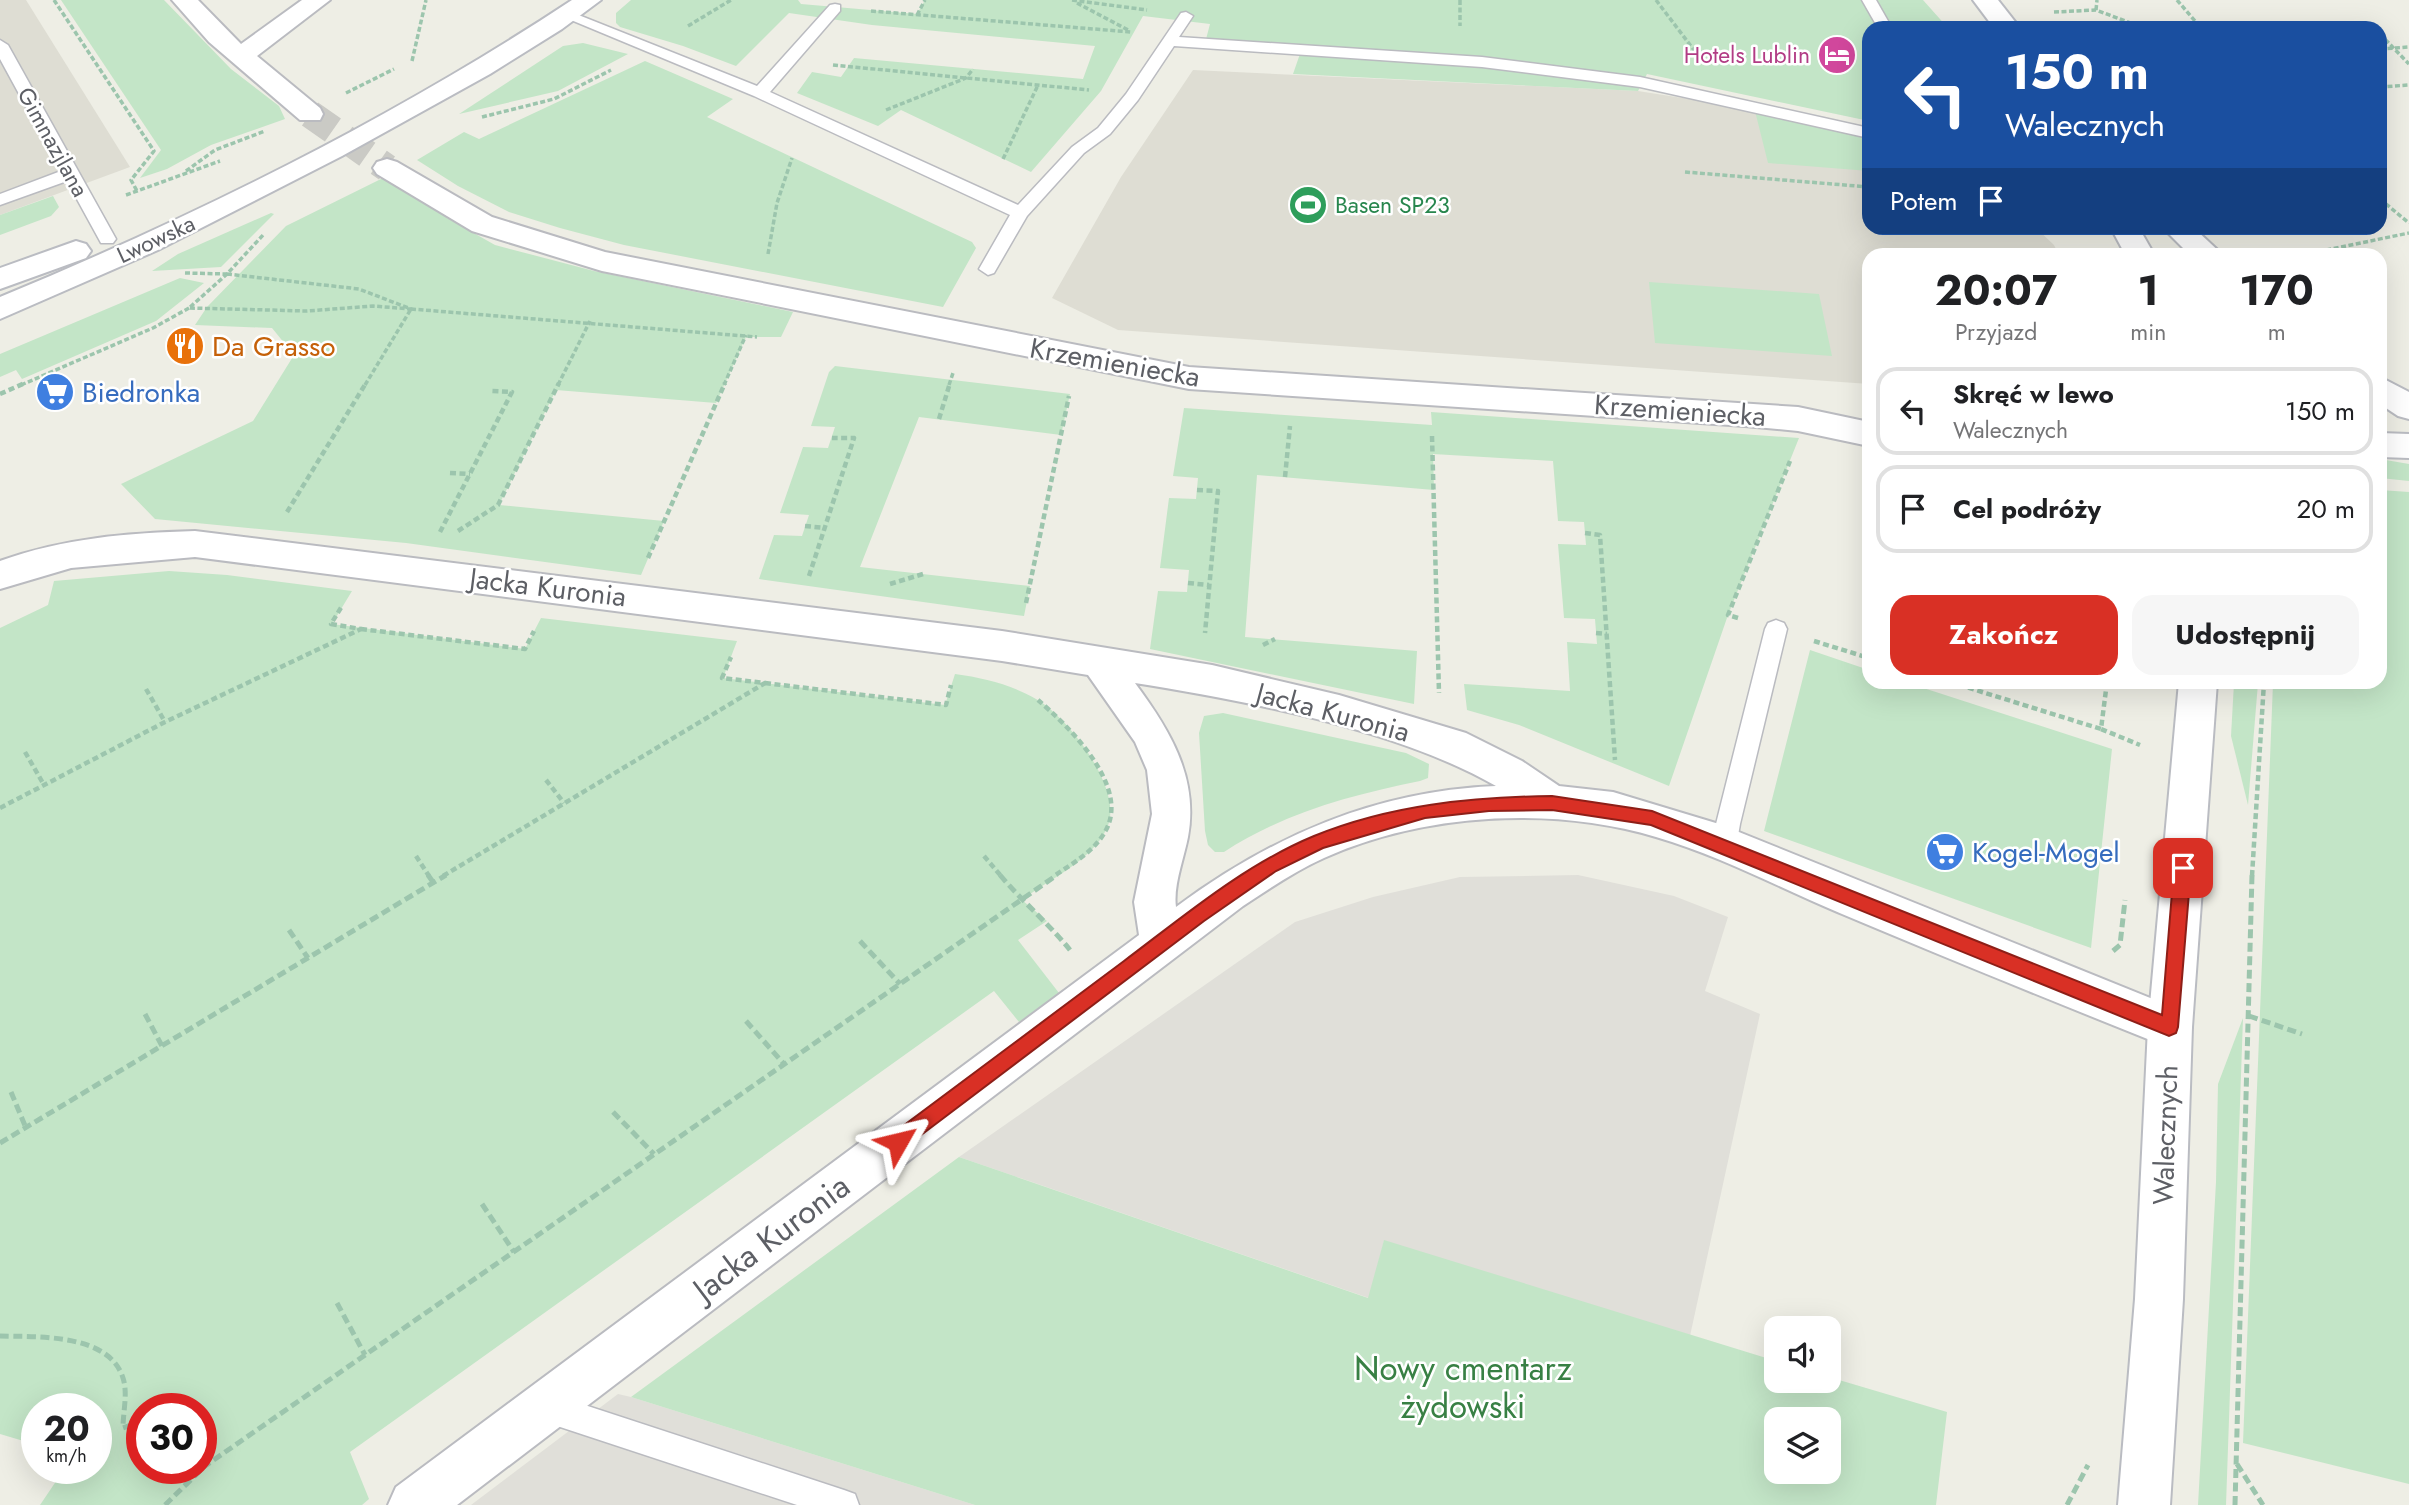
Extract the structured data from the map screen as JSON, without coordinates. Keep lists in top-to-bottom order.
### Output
{
  "streets": {
    "street": [
      "Lwowska",
      "Krzemieniecka",
      "Jacka Kuronia",
      "Walecznych"
    ],
    "lane": ["Gimnazjlana"]
  },
  "crossings": [
    ["Gimnazjlana", "Lwowska"],
    ["Jacka Kuronia", "Walecznych"]
  ],
  "parks": ["Nowy cmentarz żydowski"],
  "places": {
    "hotel": ["Hotels Lublin"],
    "sports": ["Basen SP23"],
    "restaurant": ["Da Grasso"],
    "supermarket": ["Biedronka", "Kogel-Mogel"]
  },
  "page": {
    "turn": ["150 m", "Walecznych"],
    "then": "Potem",
    "eta": [
      "20:07",
      "Przyjazd",
      "1",
      "min",
      "170",
      "m"
    ],
    "list": [
      {
        "name": "Skręć w lewo",
        "note": "Walecznych",
        "value": "150 m"
      },
      {
        "name": "Cel podróży",
        "value": "20 m"
      }
    ],
    "buttons": ["Zakończ", "Udostępnij"],
    "speed": "20 km/h",
    "limit": "30"
  }
}
